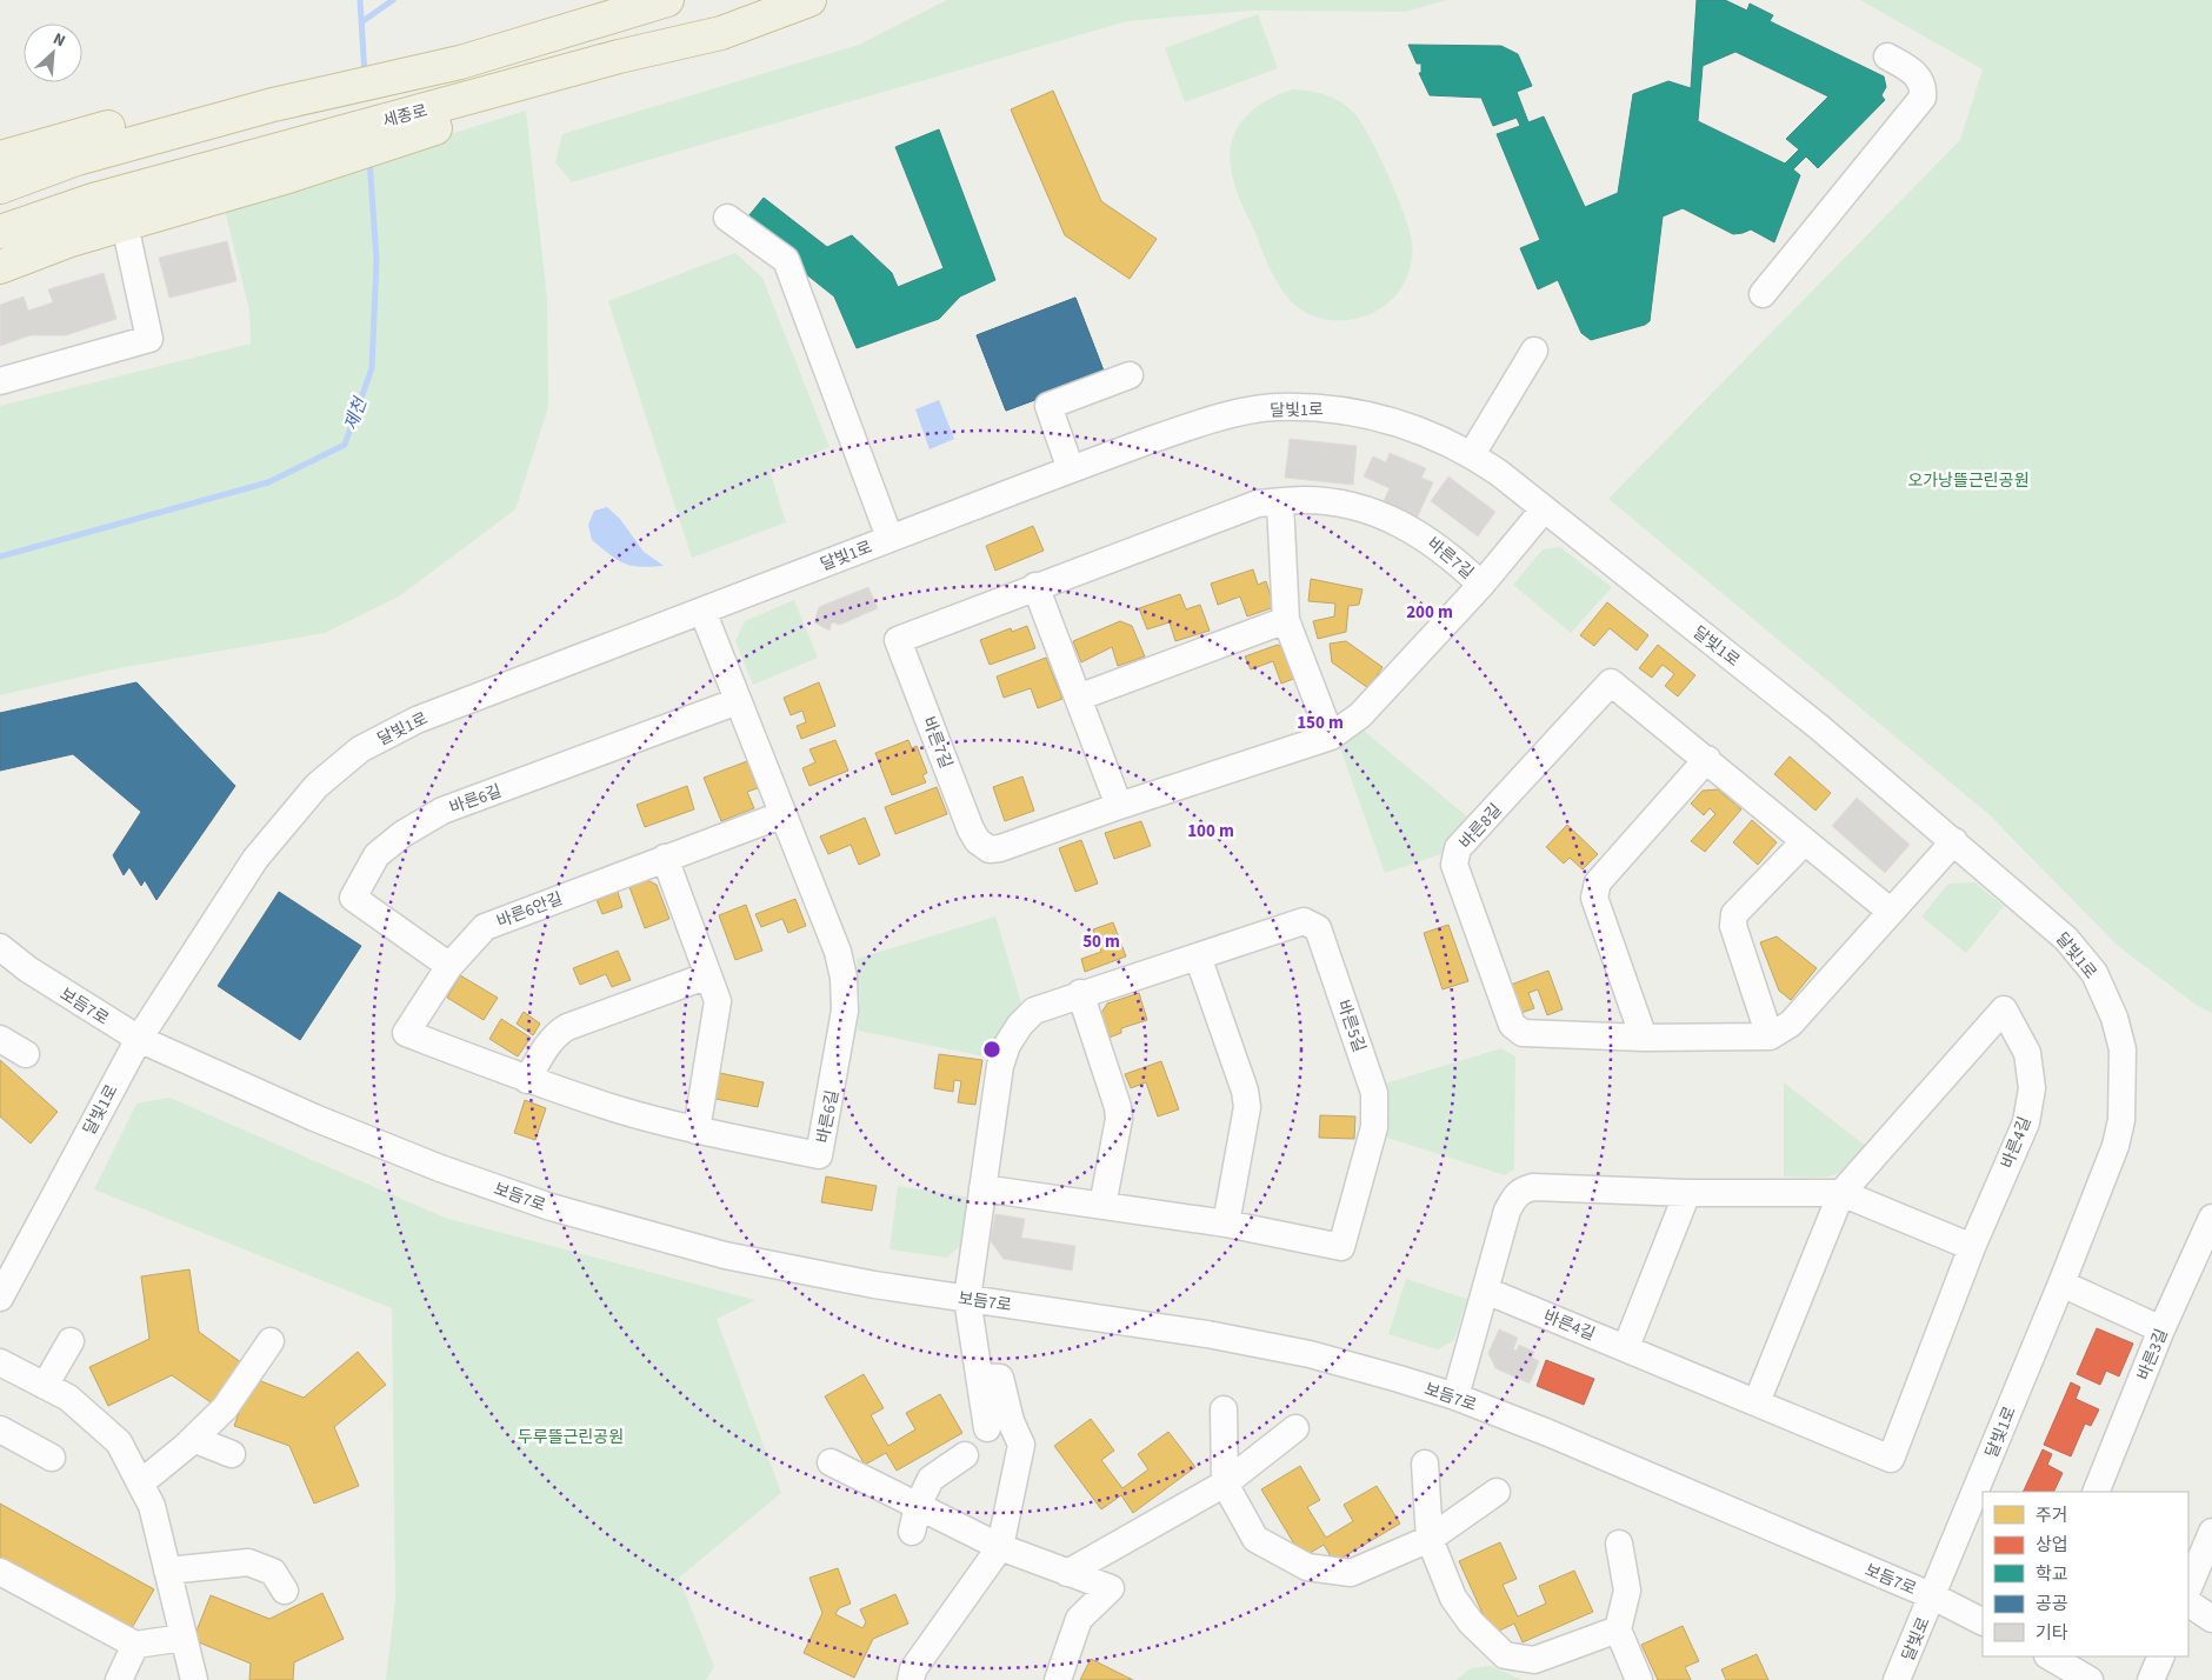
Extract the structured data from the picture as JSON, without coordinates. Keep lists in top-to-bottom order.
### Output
{
  "streets": {
    "street": [
      "달빛1로",
      "바른7길",
      "바른6길",
      "바른8길",
      "바른6안길",
      "보듬7로",
      "바른5길",
      "바른4길",
      "바른3길",
      "달빛로"
    ]
  },
  "crossings": [
    ["달빛1로", "바른6길"],
    ["달빛1로", "보듬7로"],
    ["달빛1로", "달빛로"],
    ["바른6길", "바른6안길"],
    ["보듬7로", "바른5길"],
    ["보듬7로", "달빛로"]
  ],
  "water": ["제천"],
  "parks": ["오가낭뜰근린공원", "두루뜰근린공원"],
  "legend": [
    "주거",
    "상업",
    "학교",
    "공공",
    "기타"
  ],
  "north": "top right",
  "rings": [
    "200 m",
    "150 m",
    "100 m",
    "50 m"
  ]
}
